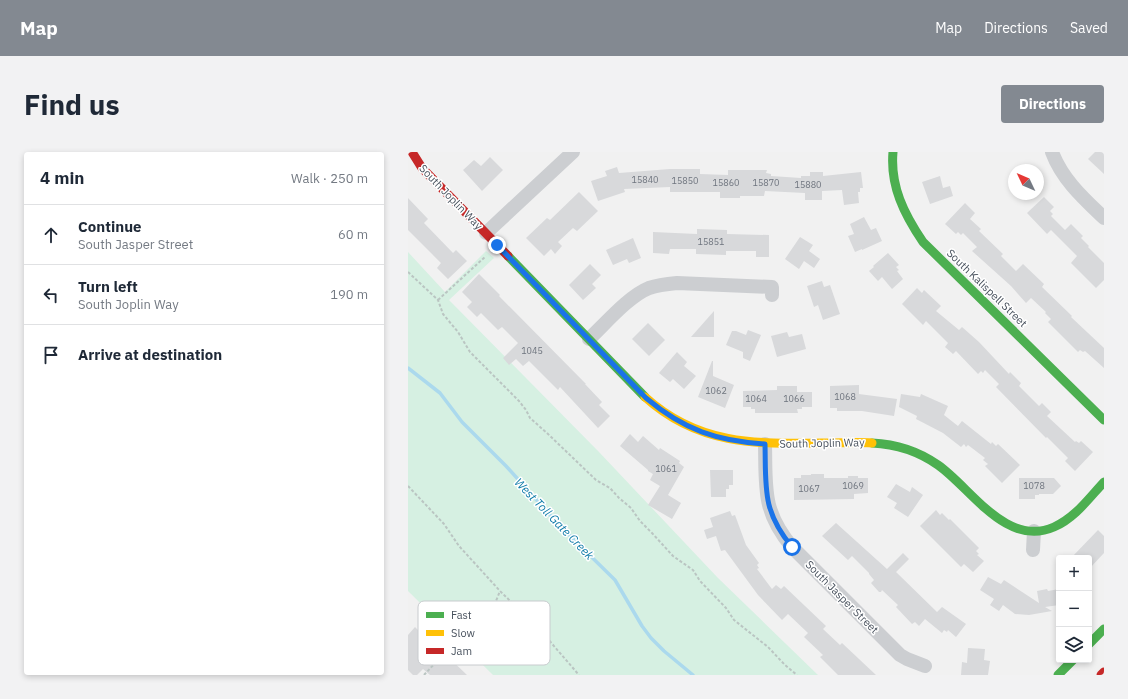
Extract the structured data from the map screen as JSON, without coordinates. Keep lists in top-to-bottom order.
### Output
{
  "streets": {
    "street": ["South Joplin Way", "South Kalispell Street", "South Jasper Street"]
  },
  "crossings": [
    ["South Joplin Way", "South Jasper Street"]
  ],
  "water": ["West Toll Gate Creek"],
  "house_numbers": [
    "15840",
    "15850",
    "15860",
    "15870",
    "15880",
    "15851",
    "1045",
    "1062",
    "1068",
    "1064",
    "1066",
    "1061",
    "1069",
    "1078",
    "1067"
  ],
  "legend": ["Fast", "Slow", "Jam"],
  "north": "top left",
  "page": {
    "header": "Map",
    "nav": ["Map", "Directions", "Saved"],
    "buttons": "Directions",
    "title": "Find us",
    "heading": ["4 min", "Walk · 250 m"],
    "list": [
      ["Continue", "South Jasper Street", "60 m"],
      ["Turn left", "South Joplin Way", "190 m"],
      "Arrive at destination"
    ],
    "map_buttons": ["+", "−"]
  }
}
